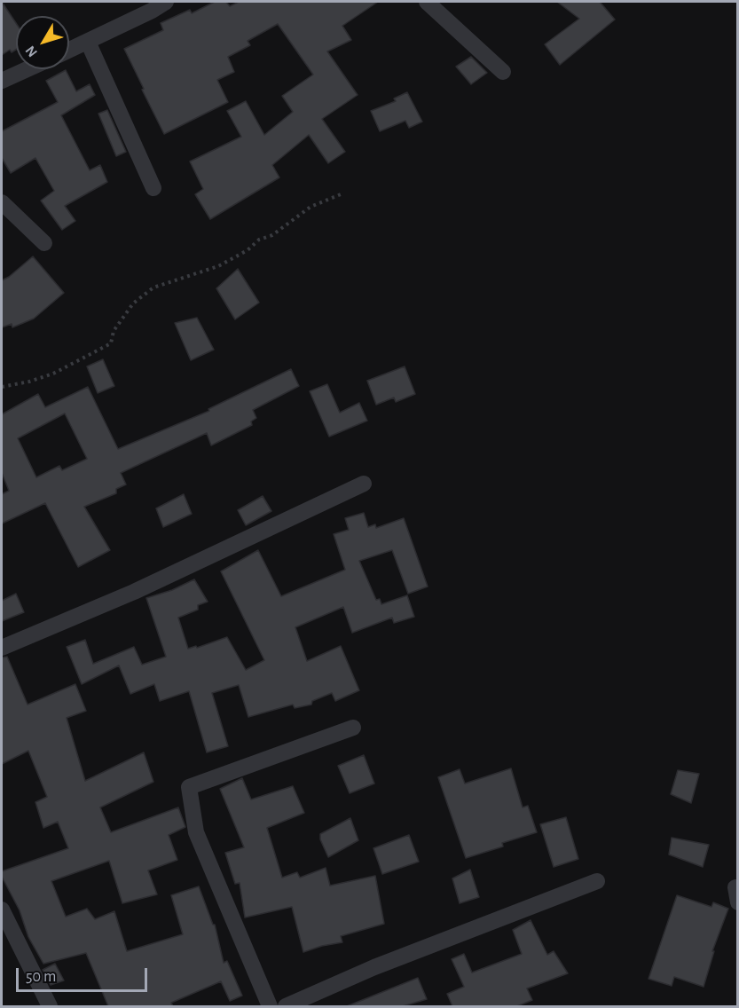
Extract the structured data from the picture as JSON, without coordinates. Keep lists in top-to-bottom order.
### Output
{
  "scale_bar": "50 m",
  "north": "bottom left"
}
